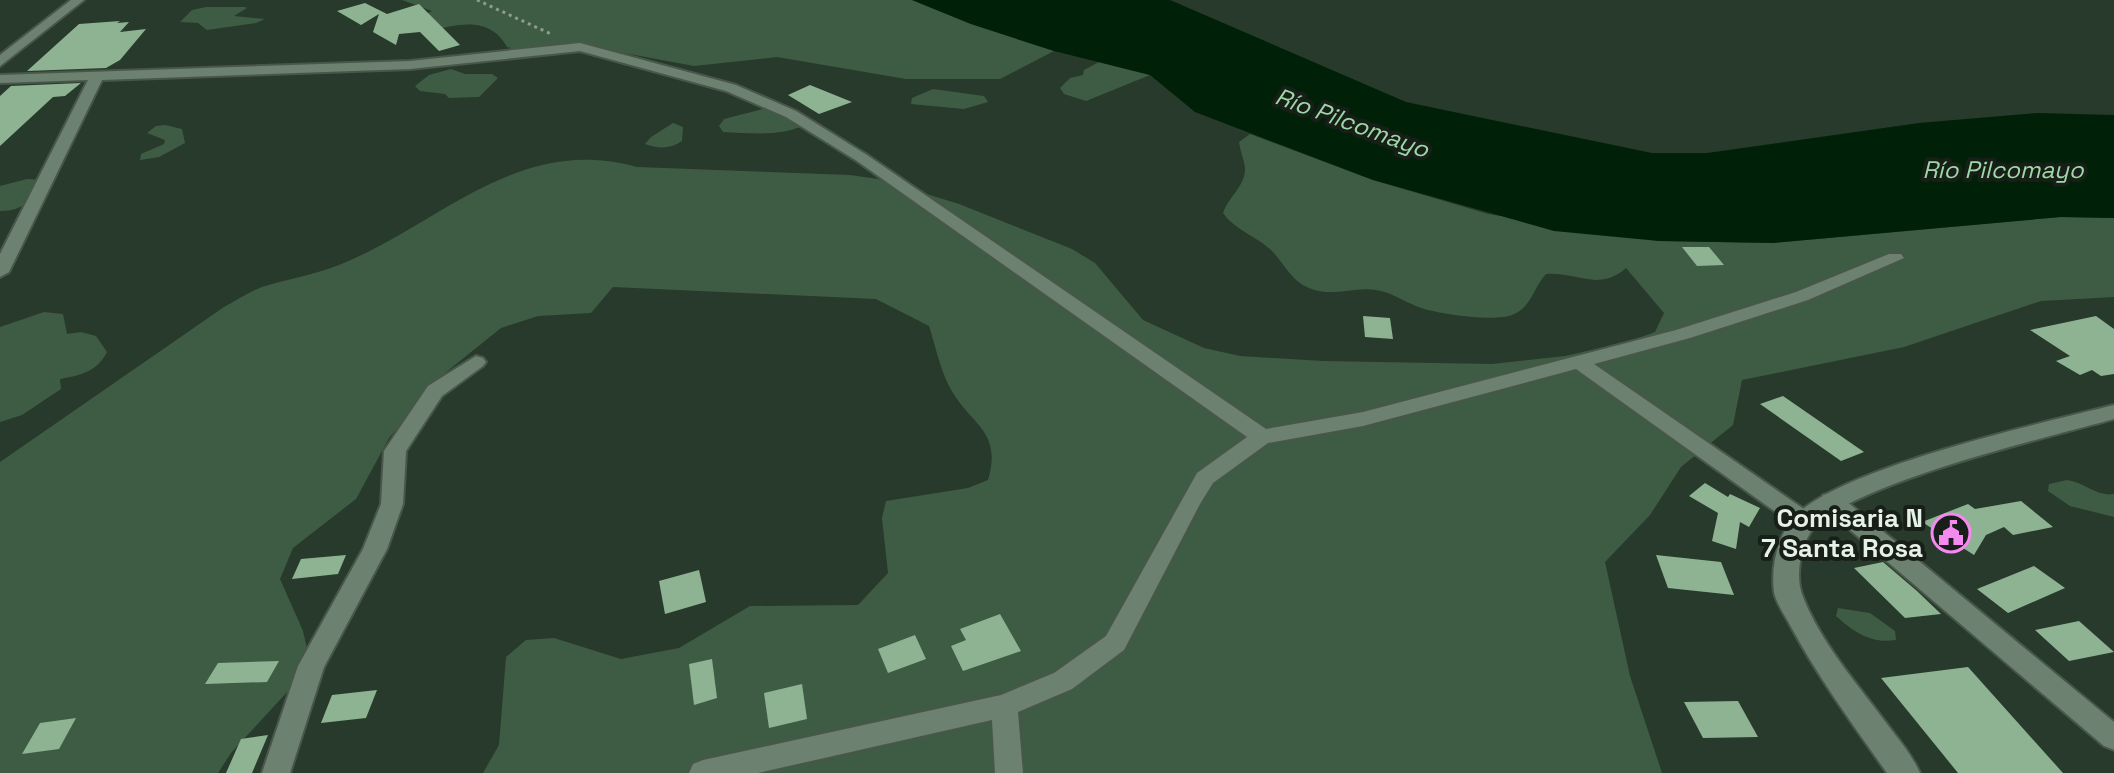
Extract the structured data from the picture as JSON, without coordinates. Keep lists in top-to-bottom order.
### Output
{
  "water": ["Río Pilcomayo"],
  "places": {
    "public building": ["Comisaria N 7 Santa Rosa"]
  }
}
